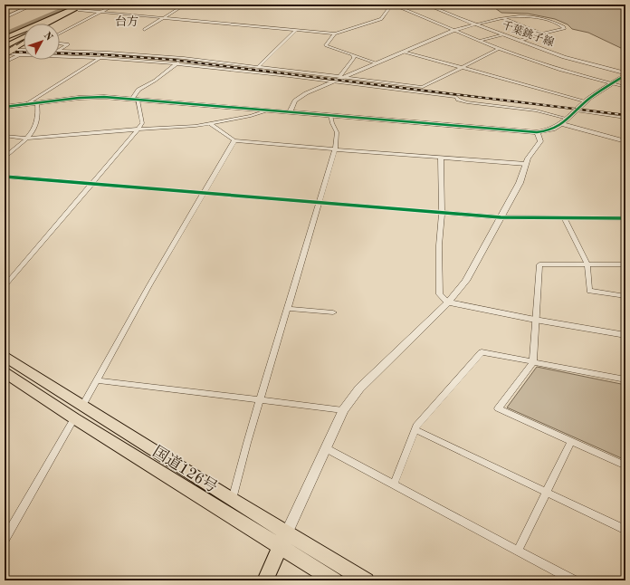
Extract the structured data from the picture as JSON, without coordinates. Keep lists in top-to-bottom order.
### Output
{
  "streets": {
    "main road": ["国道126号"],
    "street": ["千葉銚子線"]
  },
  "districts": ["台方"],
  "north": "top right"
}
